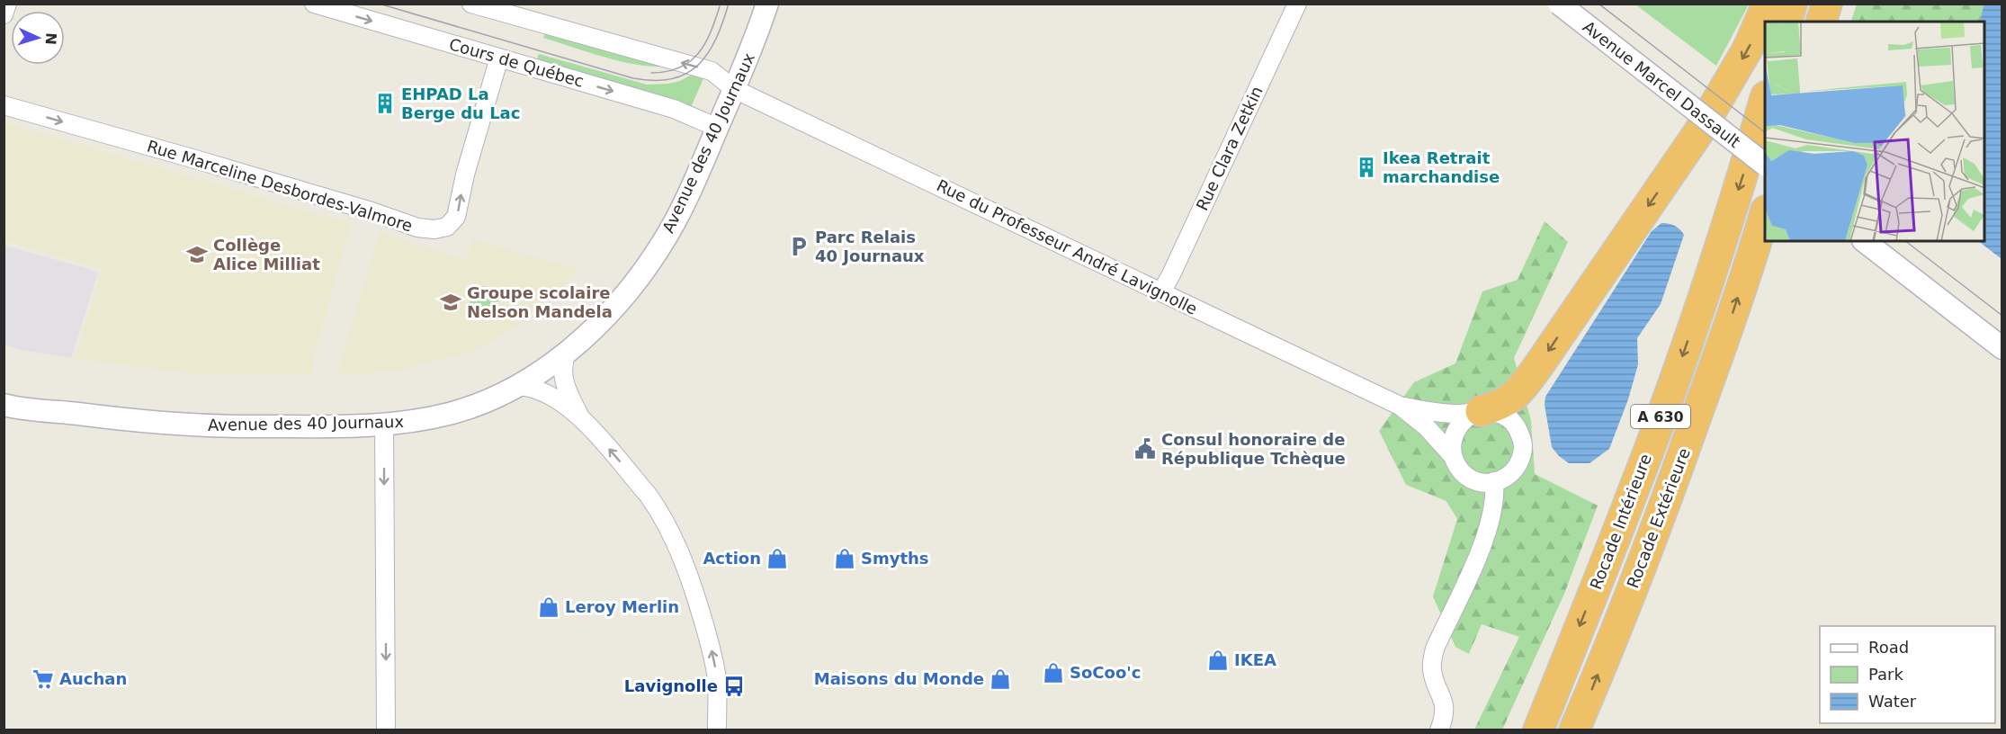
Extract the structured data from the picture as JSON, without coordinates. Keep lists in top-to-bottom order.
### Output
{
  "streets": {
    "highway": ["A 630", "Rocade Extérieure", "Rocade Intérieure"],
    "street": [
      "Cours de Québec",
      "Avenue Marcel Dassault",
      "Avenue des 40 Journaux",
      "Rue Clara Zetkin",
      "Rue Marceline Desbordes-Valmore",
      "Rue du Professeur André Lavignolle"
    ]
  },
  "crossings": [
    ["Cours de Québec", "Avenue des 40 Journaux"],
    ["Cours de Québec", "Rue Marceline Desbordes-Valmore"],
    ["Avenue des 40 Journaux", "Rue du Professeur André Lavignolle"],
    ["Rue Clara Zetkin", "Rue du Professeur André Lavignolle"]
  ],
  "places": {
    "building": ["EHPAD La Berge du Lac", "Ikea Retrait marchandise"],
    "parking": ["Parc Relais 40 Journaux"],
    "school or university": ["Collège Alice Milliat", "Groupe scolaire Nelson Mandela"],
    "public building": ["Consul honoraire de République Tchèque"],
    "shop": [
      "Action",
      "Smyths",
      "Leroy Merlin",
      "IKEA",
      "SoCoo'c",
      "Maisons du Monde"
    ],
    "supermarket": ["Auchan"],
    "bus stop": ["Lavignolle"]
  },
  "legend": ["Road", "Park", "Water"],
  "north": "right"
}
